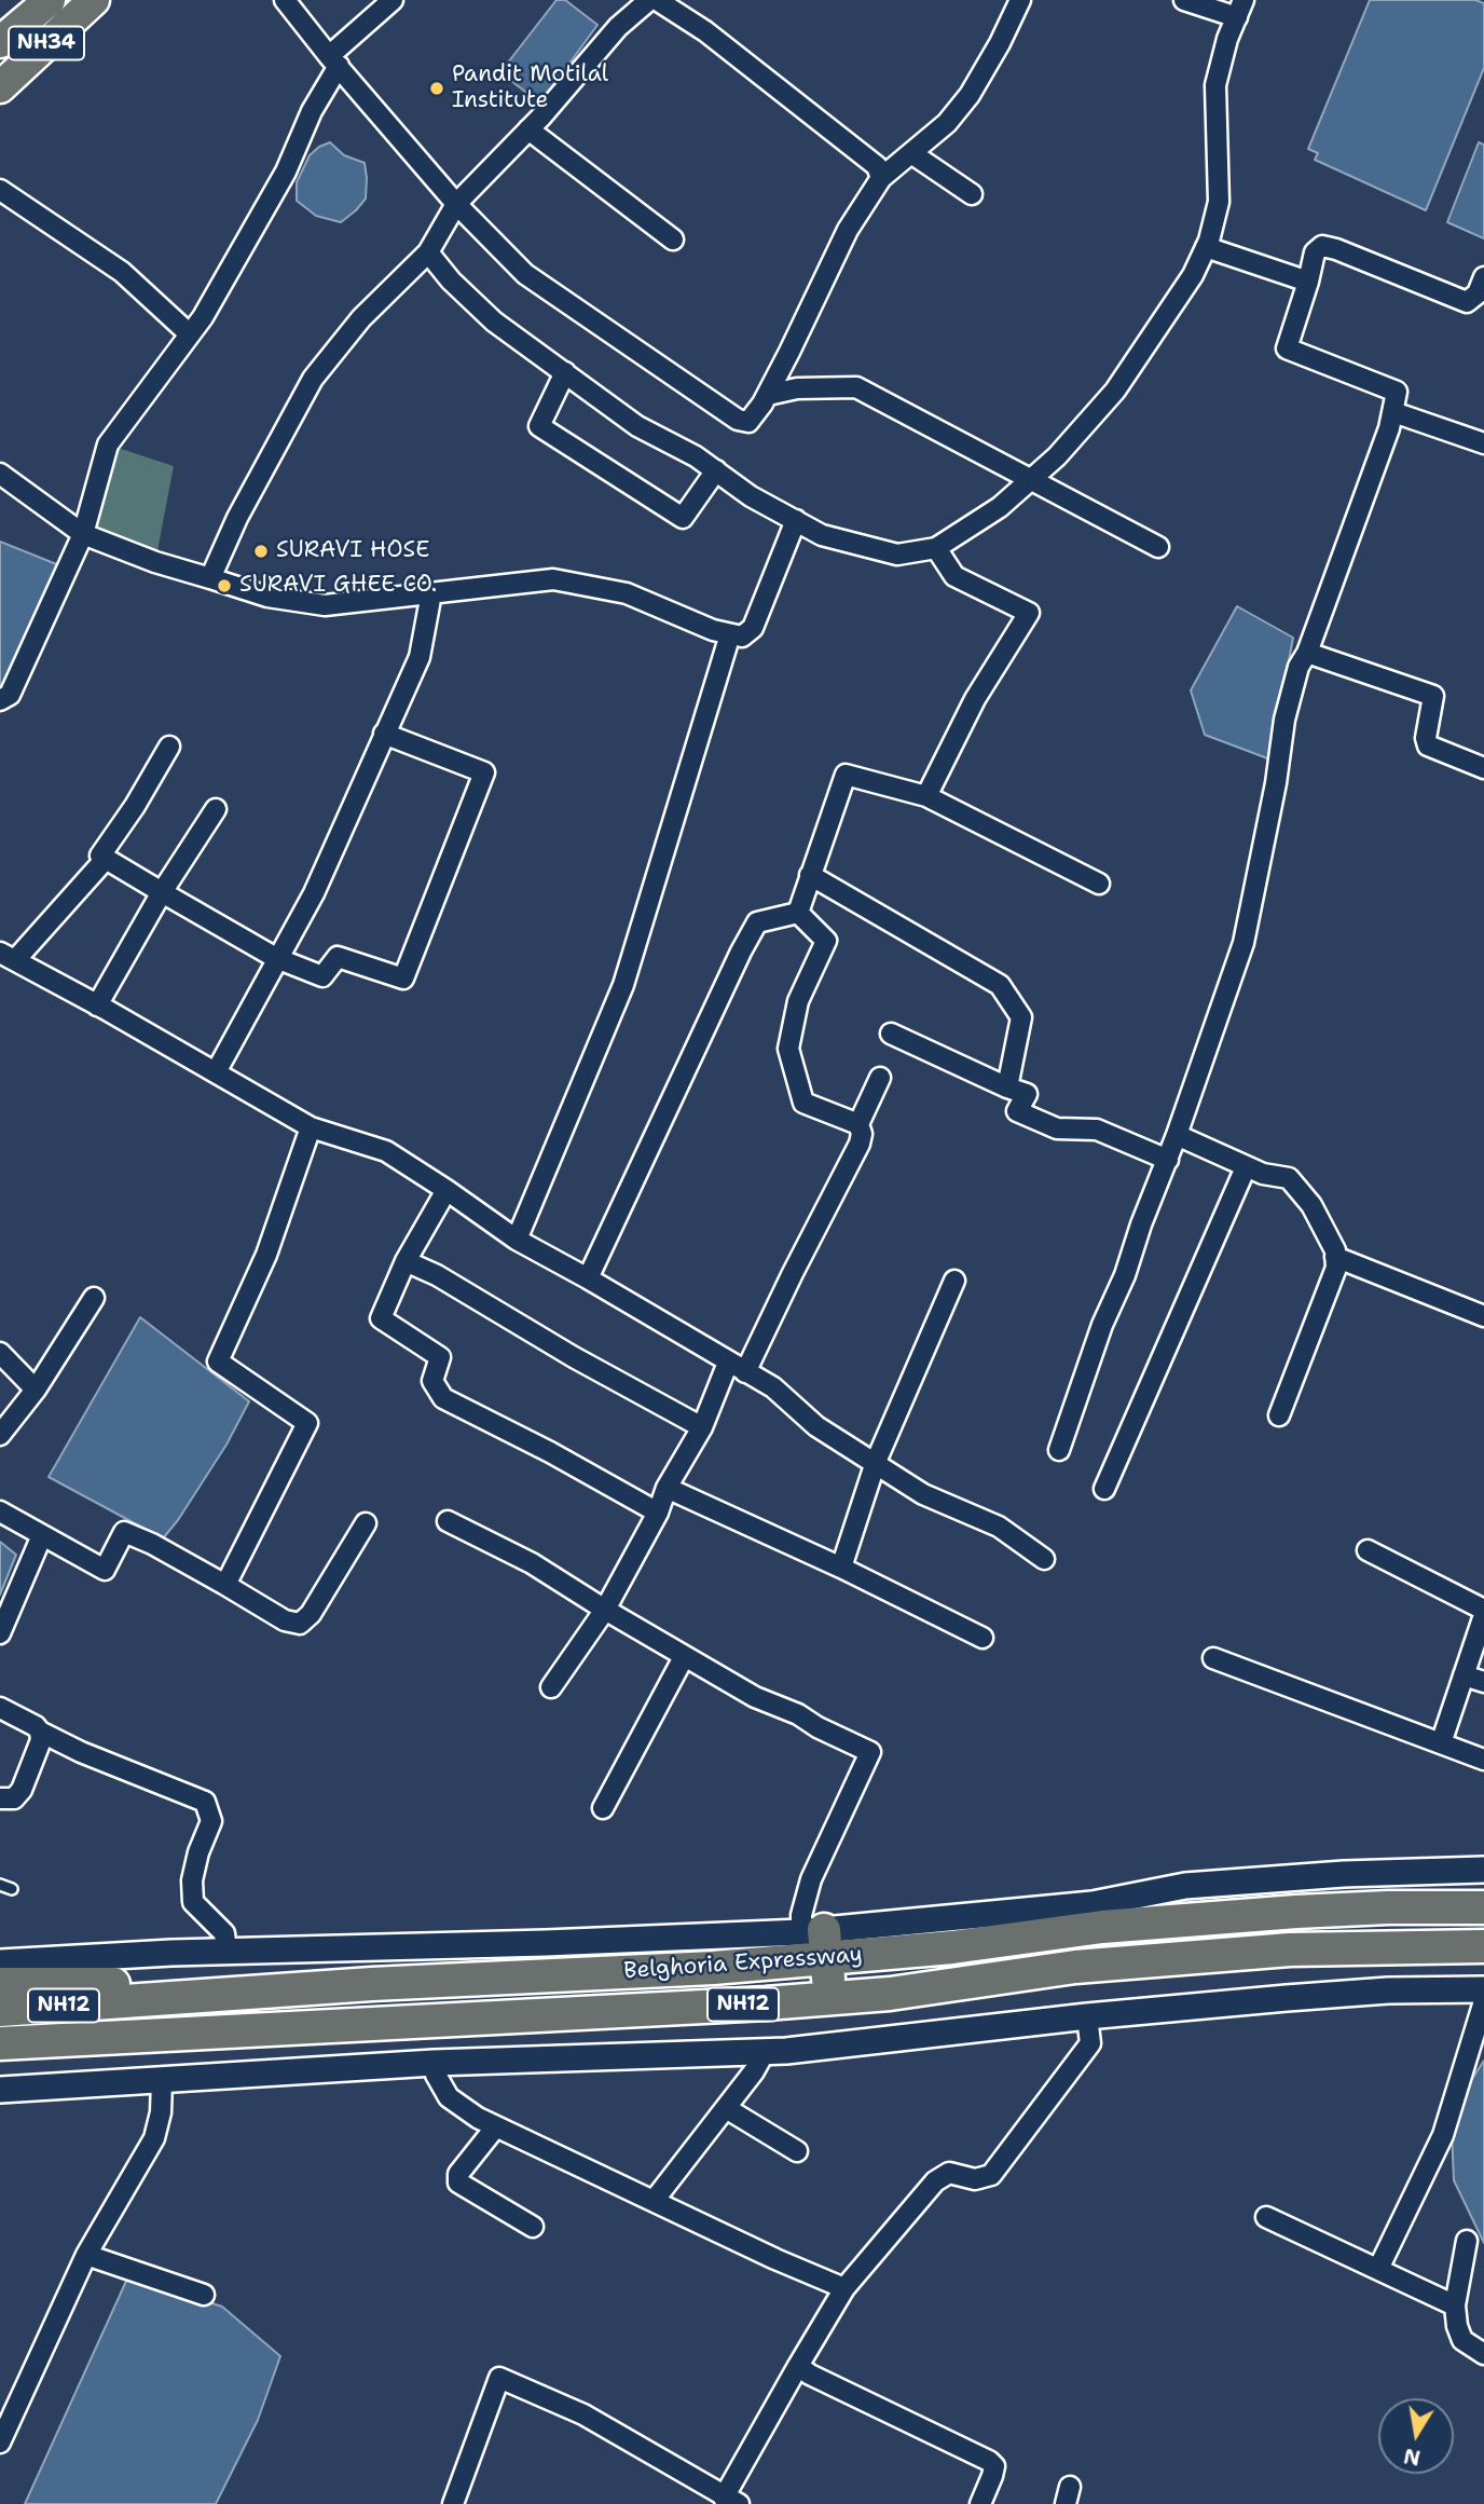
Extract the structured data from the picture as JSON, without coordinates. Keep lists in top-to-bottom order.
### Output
{
  "streets": {
    "highway": ["Belghoria Expressway", "NH12"],
    "main road": ["NH34"]
  },
  "places": ["Pandit Motilal Institute", "SURAVI HOSE", "SURAVI GHEE CO."],
  "north": "bottom"
}
